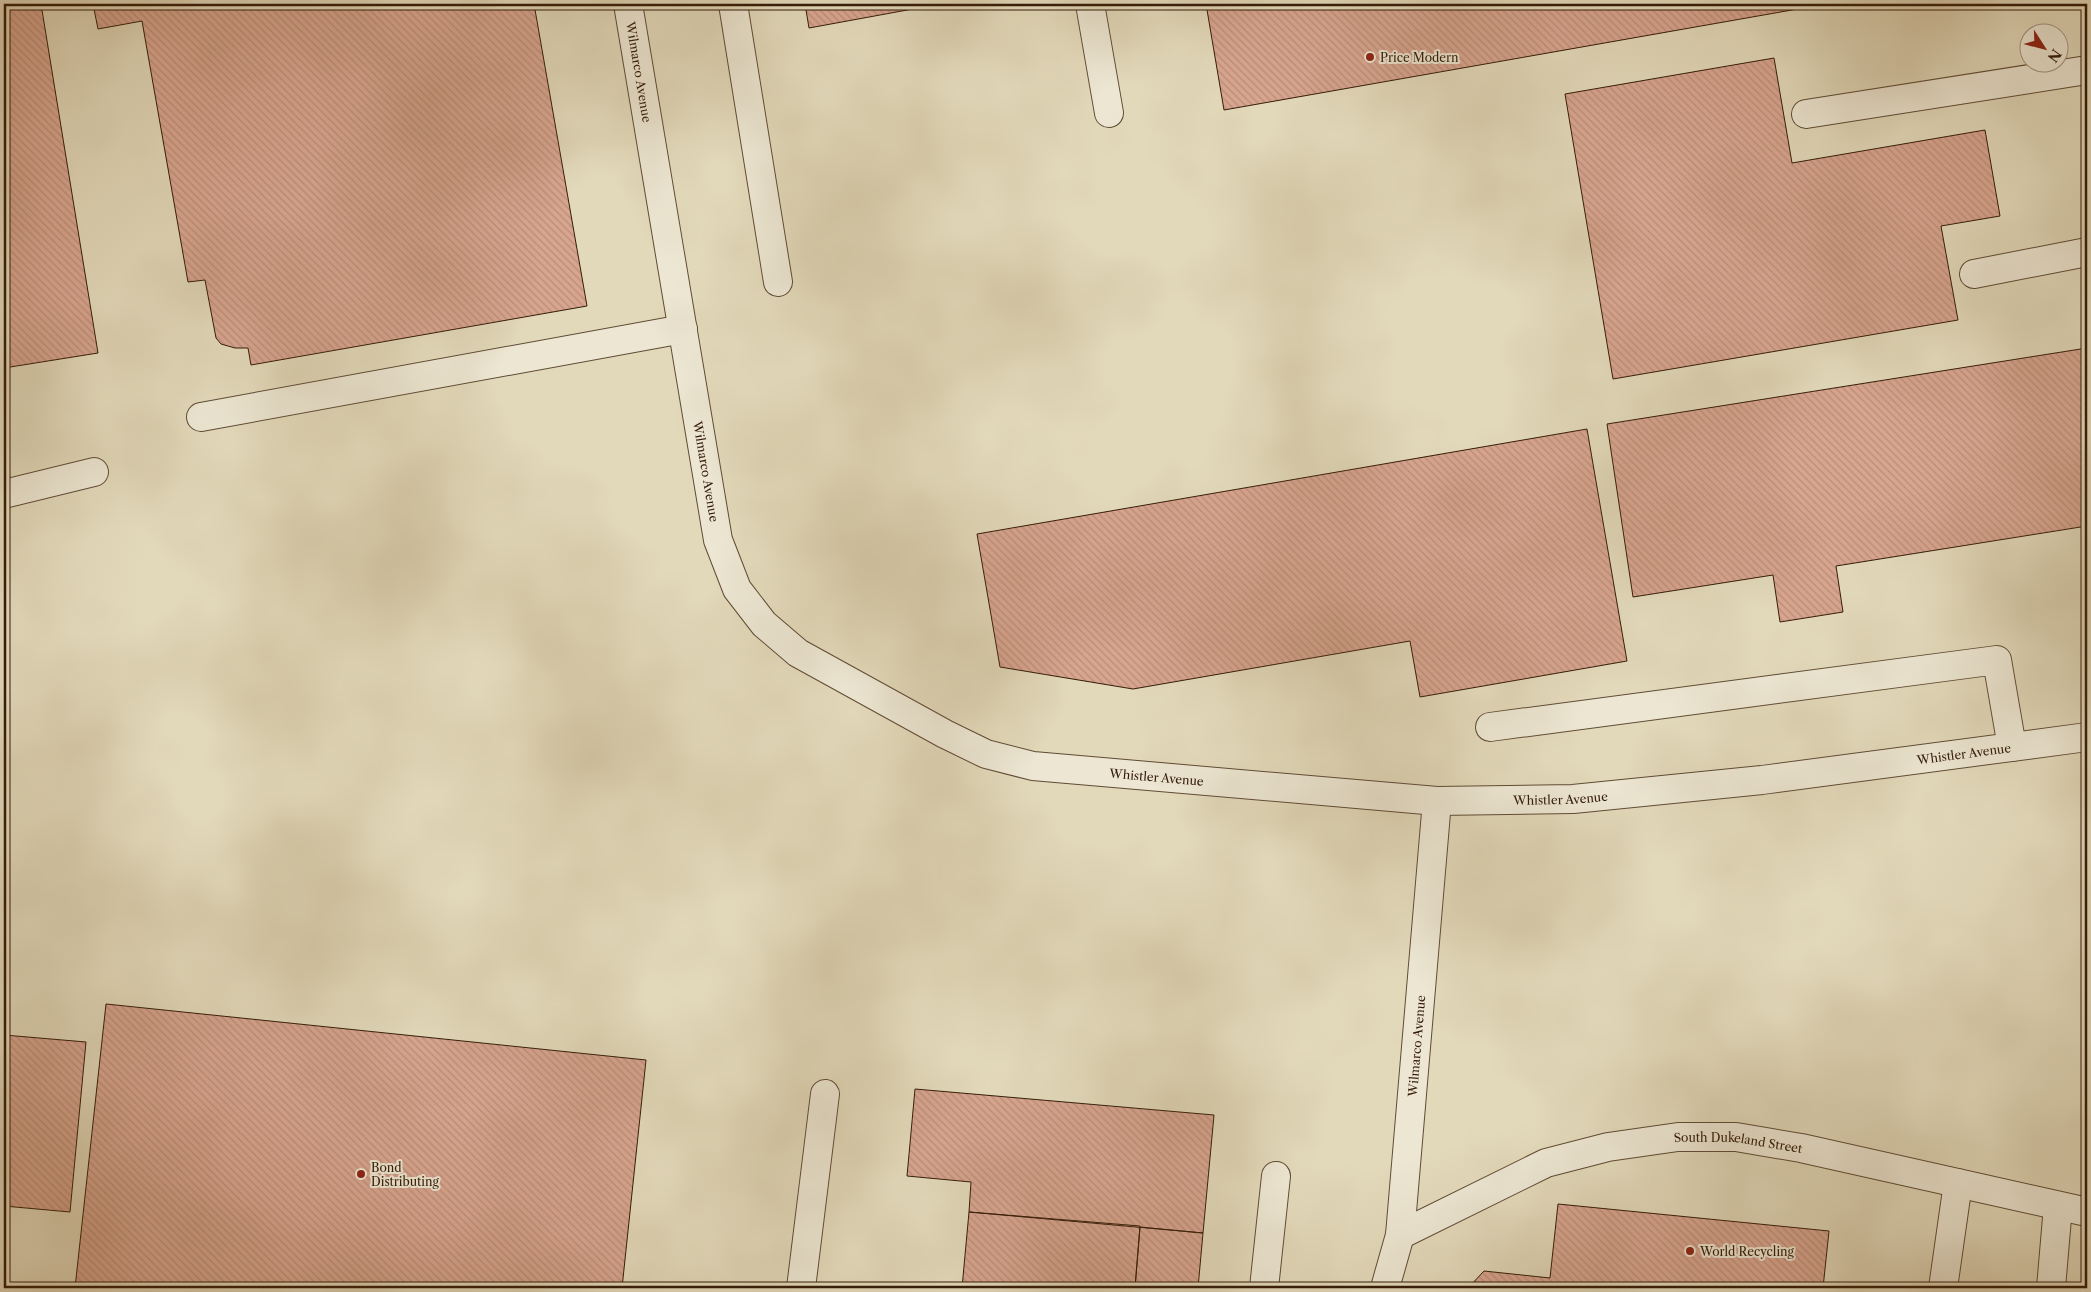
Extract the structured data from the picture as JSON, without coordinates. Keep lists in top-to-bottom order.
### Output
{
  "streets": {
    "street": ["Wilmarco Avenue", "Whistler Avenue", "South Dukeland Street"]
  },
  "crossings": [
    ["Wilmarco Avenue", "Whistler Avenue"],
    ["Wilmarco Avenue", "South Dukeland Street"]
  ],
  "places": ["Price Modern", "Bond Distributing", "World Recycling"],
  "north": "bottom right"
}
